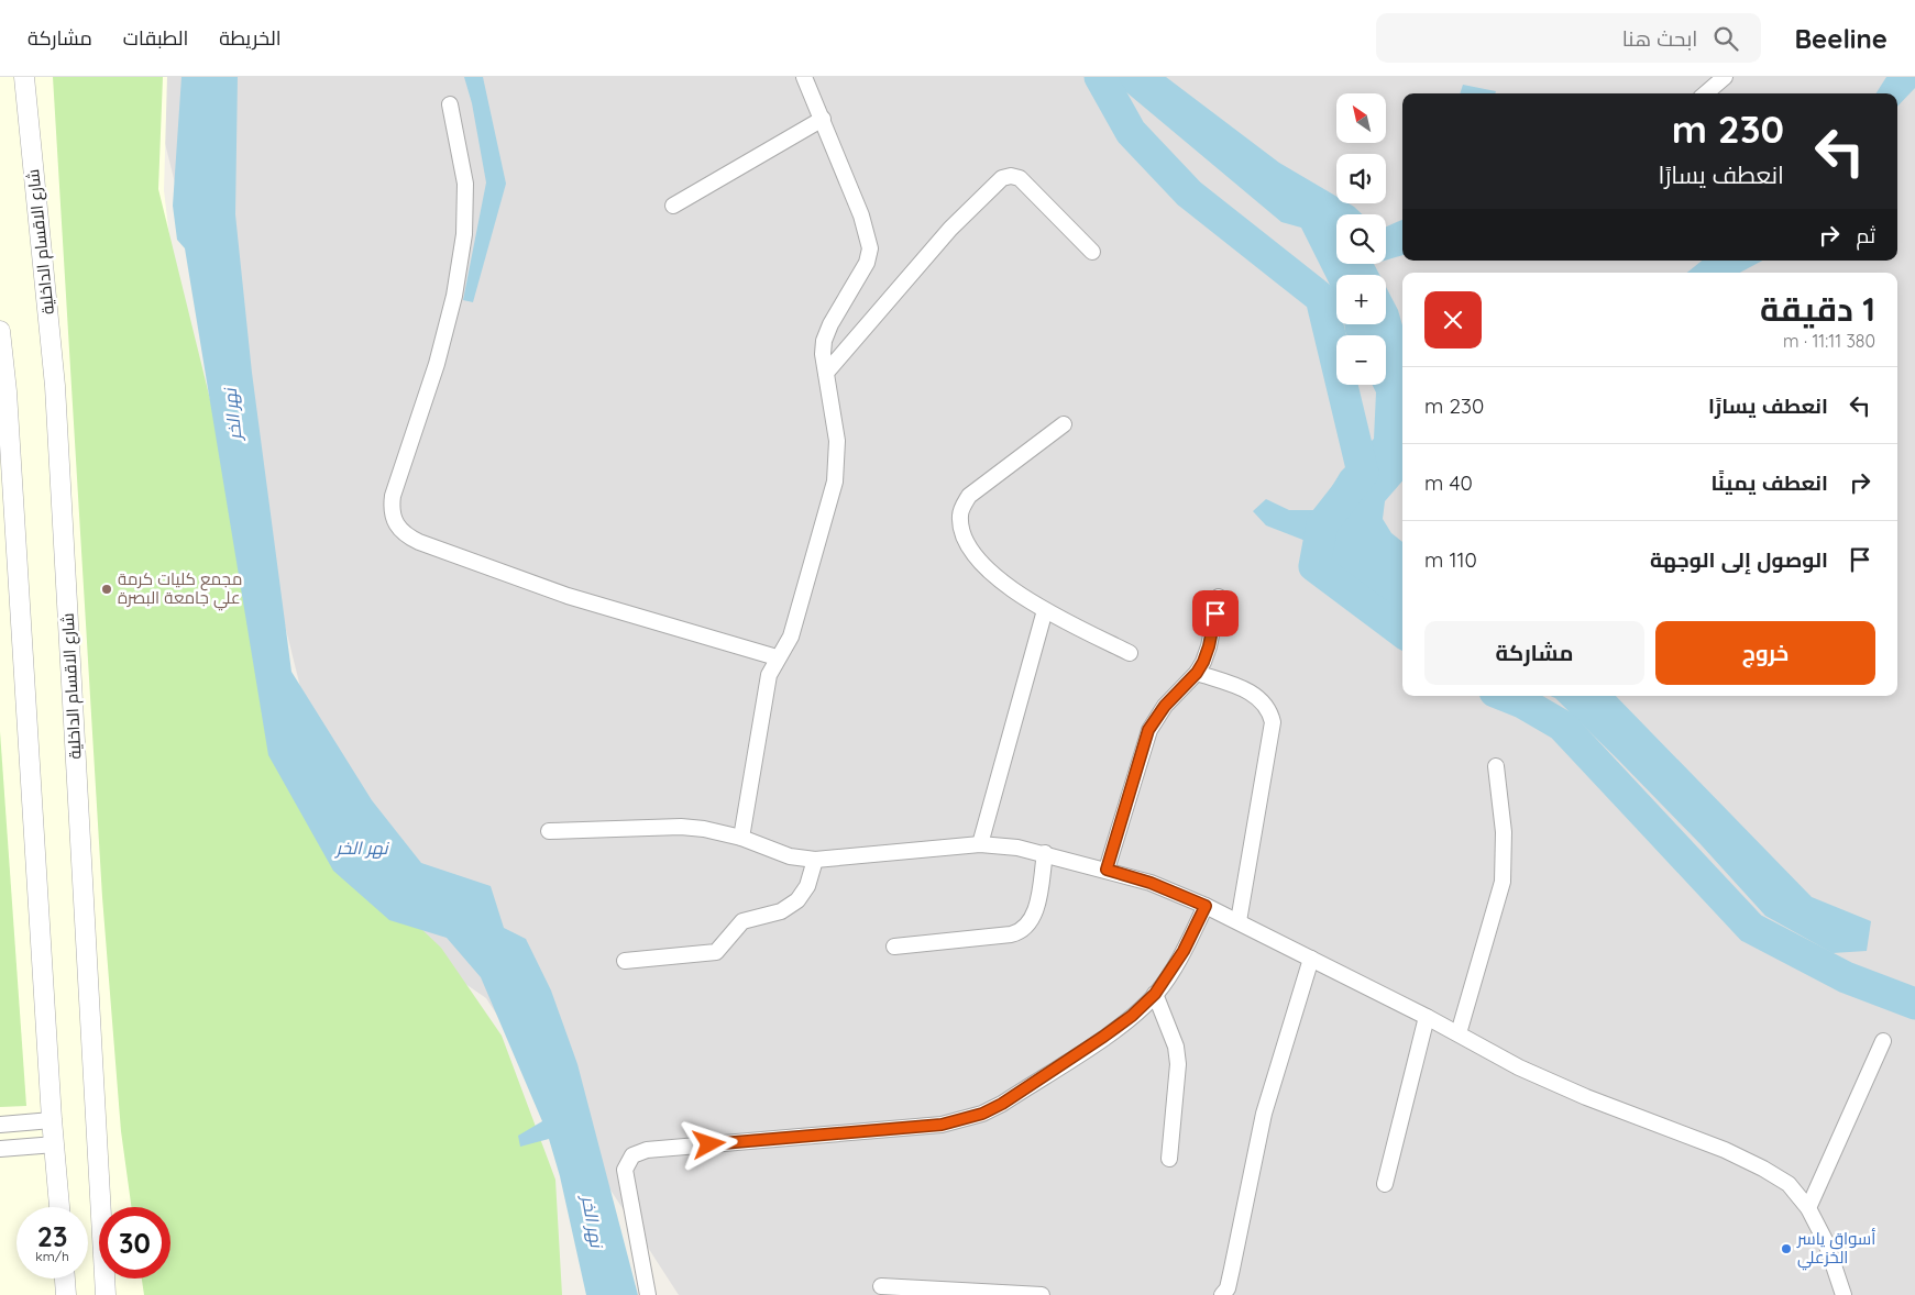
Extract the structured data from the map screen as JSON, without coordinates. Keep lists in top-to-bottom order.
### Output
{
  "streets": {
    "street": ["شارع الاقسام الداخلية"]
  },
  "water": ["نهر الخر"],
  "places": ["مجمع كليات كرمة علي جامعة البصرة", "أسواق ياسر الخزعلي"],
  "north": "top left",
  "page": {
    "header": "Beeline",
    "search": "ابحث هنا",
    "nav": ["الخريطة", "الطبقات", "مشاركة"],
    "map_buttons": ["+", "−"],
    "turn": ["230 m", "انعطف يسارًا"],
    "then": "ثم",
    "heading": ["1 دقيقة", "380 m · 11:11"],
    "list": [
      {
        "name": "انعطف يسارًا",
        "value": "230 m"
      },
      {
        "name": "انعطف يمينًا",
        "value": "40 m"
      },
      {
        "name": "الوصول إلى الوجهة",
        "value": "110 m"
      }
    ],
    "buttons": ["خروج", "مشاركة"],
    "speed": "23 km/h",
    "limit": "30"
  }
}
